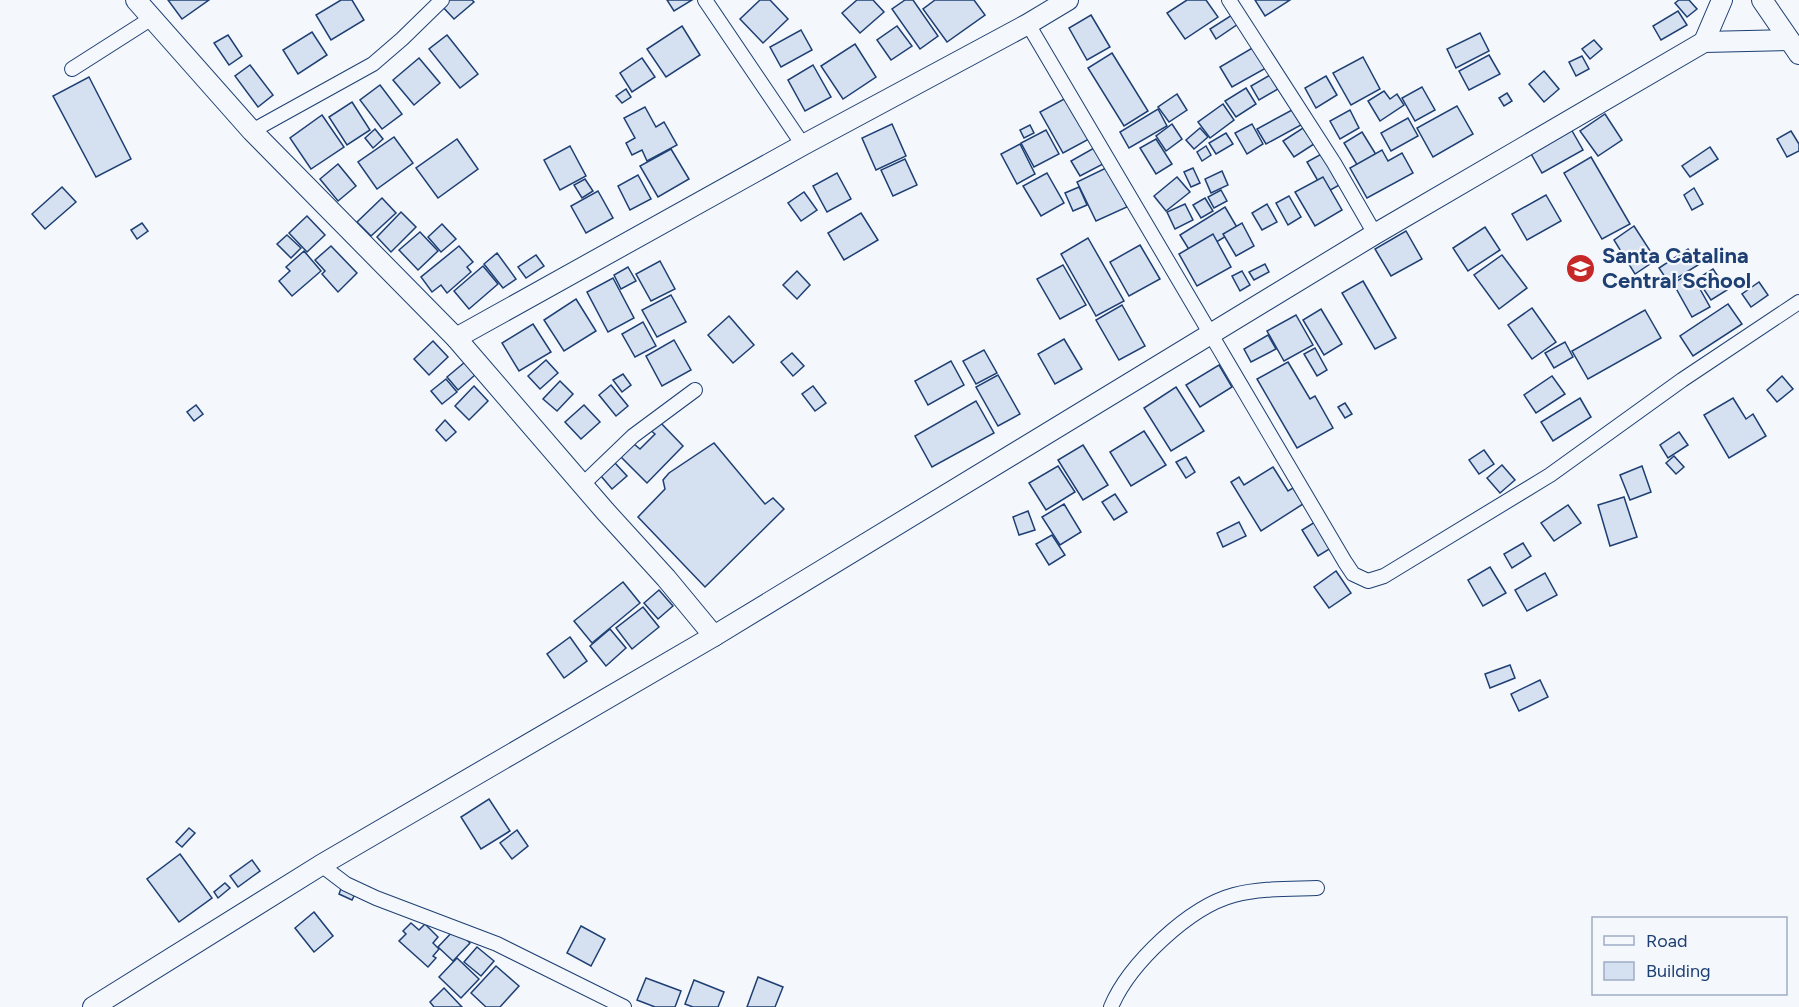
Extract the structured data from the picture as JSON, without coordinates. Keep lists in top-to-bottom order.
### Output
{
  "places": {
    "school or university": ["Santa Catalina Central School"]
  },
  "legend": ["Road", "Building"]
}
